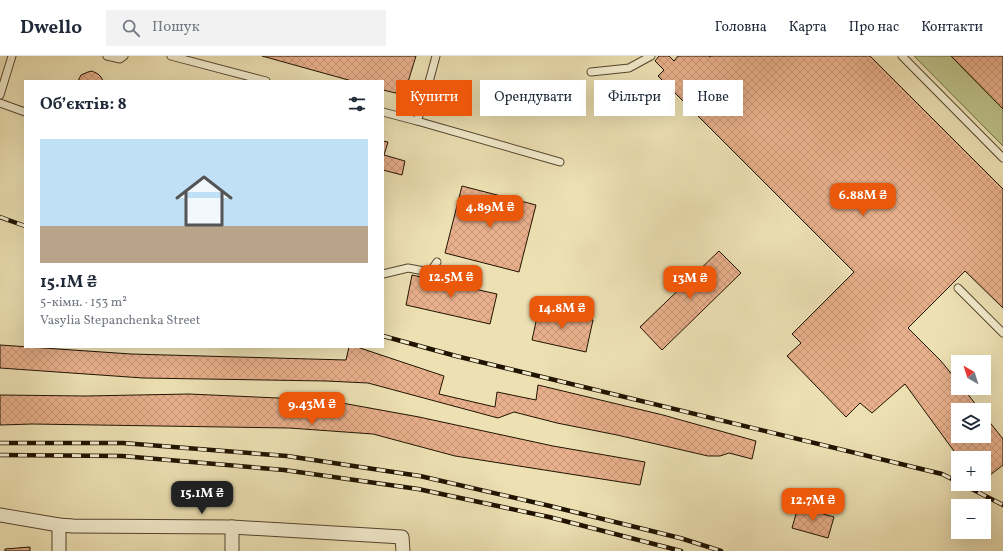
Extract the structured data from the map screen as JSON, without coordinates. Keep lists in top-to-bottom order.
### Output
{
  "north": "top left",
  "page": {
    "header": "Dwello",
    "search": "Пошук",
    "nav": [
      "Головна",
      "Карта",
      "Про нас",
      "Контакти"
    ],
    "chip": [
      "Купити",
      "Орендувати",
      "Фільтри",
      "Нове"
    ],
    "heading": "Об’єктів: 8",
    "list": [
      {
        "name": "15.1M ₴",
        "note": "5-кімн. · 153 m² · Vasylia Stepanchenka Street"
      }
    ],
    "price": [
      "6.88M ₴",
      "4.89M ₴",
      "12.5M ₴",
      "13M ₴",
      "14.8M ₴",
      "9.43M ₴",
      "15.1M ₴",
      "12.7M ₴"
    ],
    "map_buttons": ["+", "−"]
  }
}
